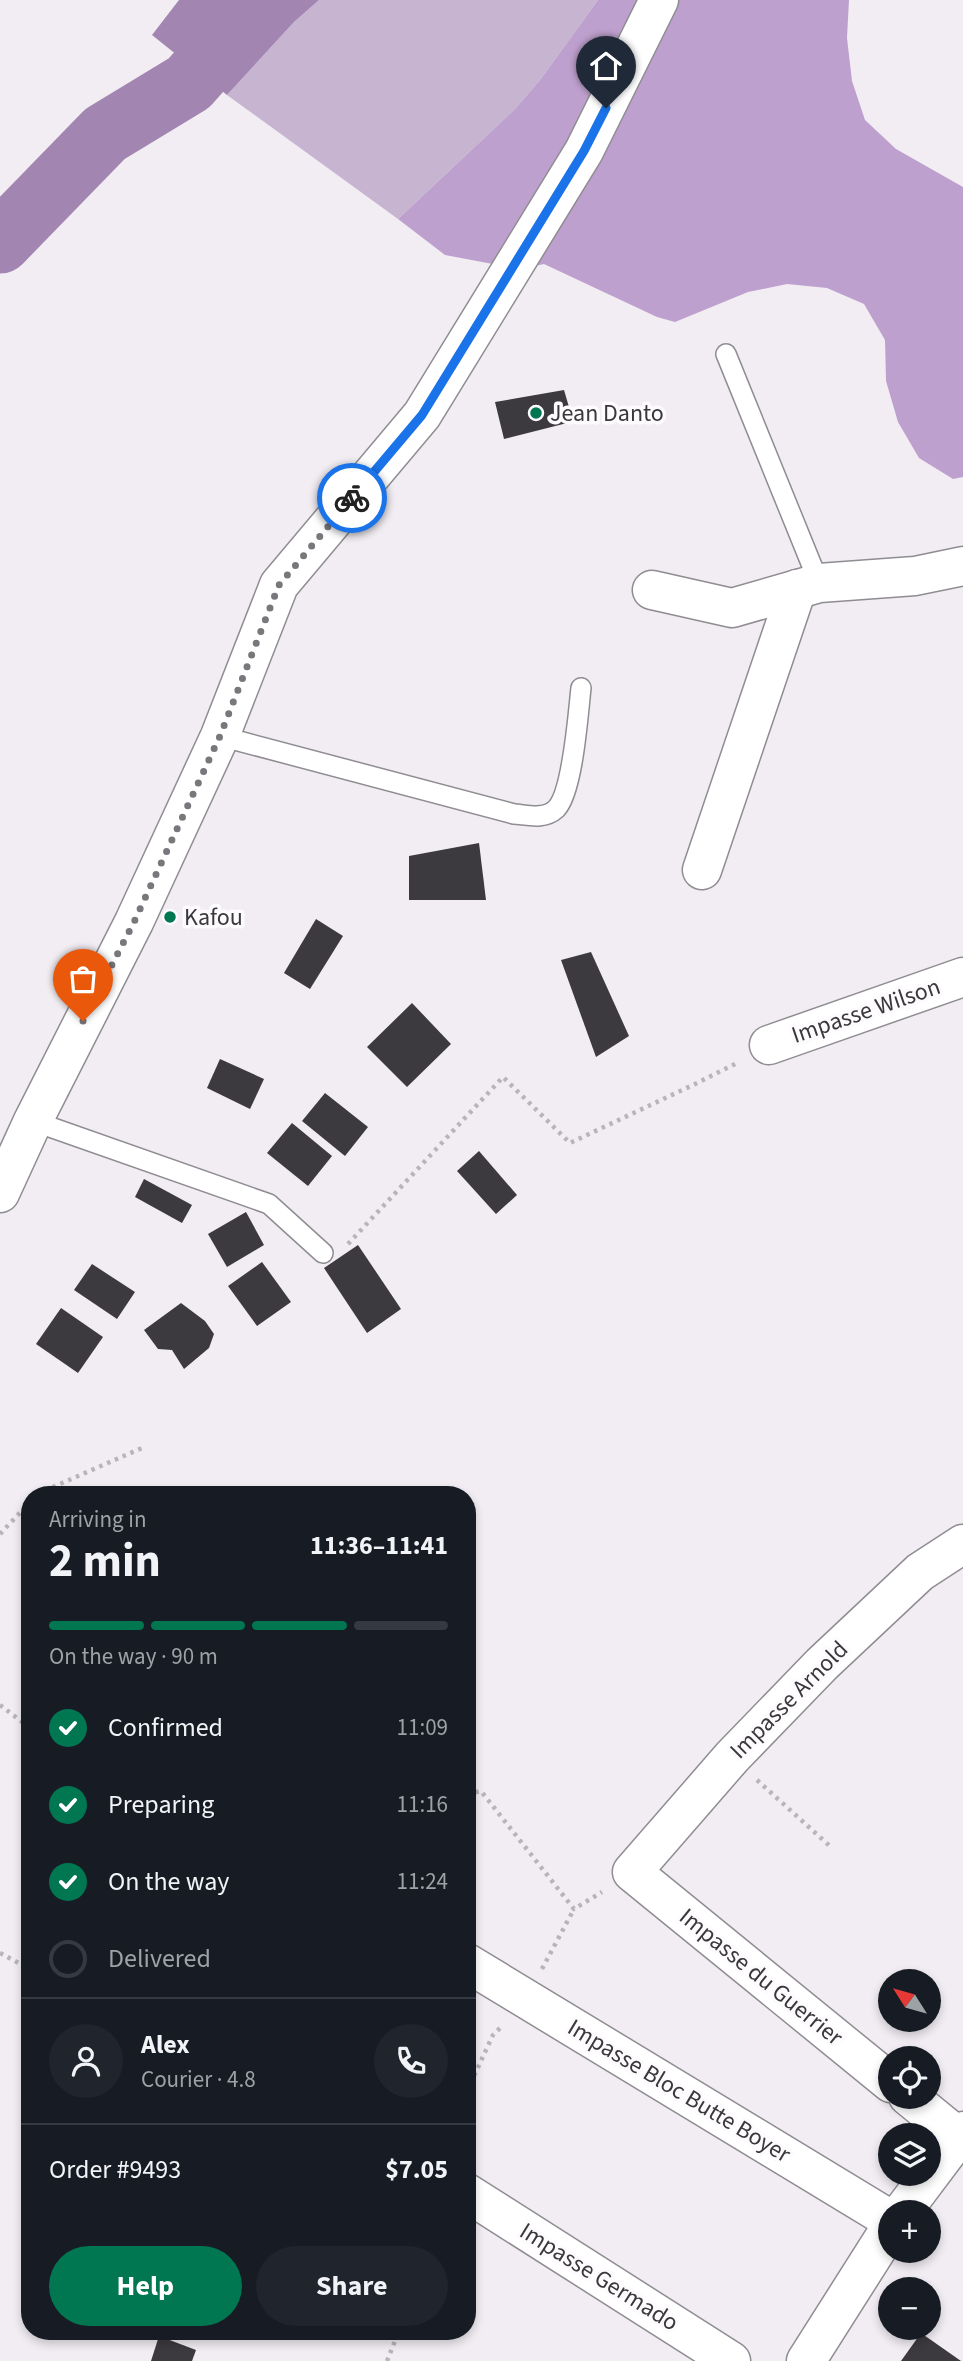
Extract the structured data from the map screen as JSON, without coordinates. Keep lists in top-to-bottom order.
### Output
{
  "streets": {
    "street": [
      "Impasse Wilson",
      "Impasse Arnold",
      "Impasse du Guerrier",
      "Impasse Bloc Butte Boyer",
      "Impasse Germado"
    ]
  },
  "crossings": [
    ["Impasse Arnold", "Impasse du Guerrier"]
  ],
  "places": ["Jean Danto", "Kafou"],
  "north": "top left",
  "page": {
    "heading": ["2 min", "Arriving in", "11:36–11:41"],
    "panel": [
      "Alex",
      "Courier · 4.8",
      "Order #9493",
      "$7.05"
    ],
    "bar": "On the way · 90 m",
    "list": [
      ["Confirmed", "11:09"],
      ["Preparing", "11:16"],
      ["On the way", "11:24"],
      "Delivered"
    ],
    "map_buttons": ["+", "−"],
    "buttons": ["Help", "Share"]
  }
}
